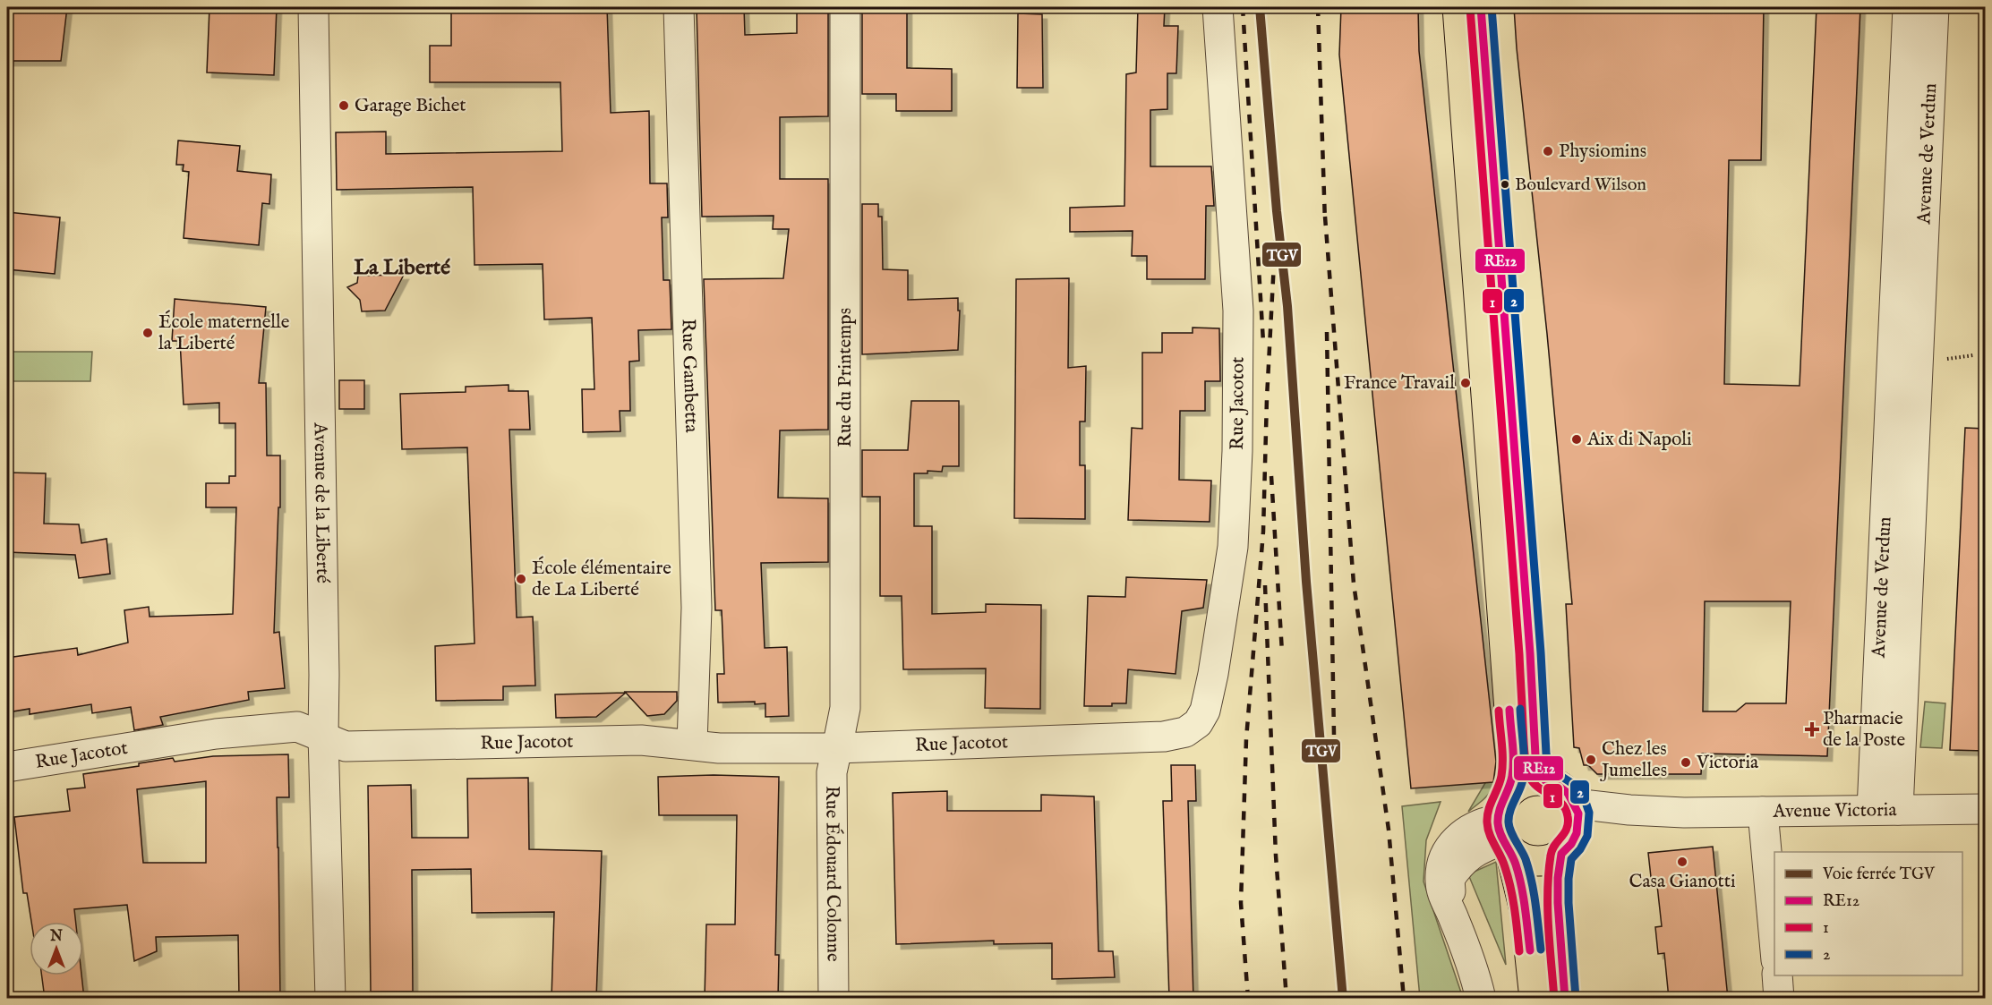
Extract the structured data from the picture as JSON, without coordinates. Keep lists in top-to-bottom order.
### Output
{
  "streets": {
    "street": [
      "Avenue de Verdun",
      "Rue Gambetta",
      "Rue du Printemps",
      "Rue Jacotot",
      "Avenue de la Liberté",
      "Avenue Victoria",
      "Rue Édouard Colonne"
    ]
  },
  "crossings": [
    ["Avenue de Verdun", "Avenue Victoria"],
    ["Rue Gambetta", "Rue Jacotot"],
    ["Rue du Printemps", "Rue Jacotot"],
    ["Rue du Printemps", "Rue Édouard Colonne"],
    ["Rue Jacotot", "Avenue de la Liberté"],
    ["Rue Jacotot", "Rue Édouard Colonne"]
  ],
  "districts": ["La Liberté"],
  "places": {
    "other": [
      "Garage Bichet",
      "Physiomins",
      "Boulevard Wilson",
      "École maternelle la Liberté",
      "France Travail",
      "Aix di Napoli",
      "École élémentaire de La Liberté",
      "Chez les Jumelles",
      "Victoria",
      "Casa Gianotti"
    ],
    "health": ["Pharmacie de la Poste"]
  },
  "lines": [
    "rail line TGV",
    "transit line RE12",
    "transit line 2",
    "transit line 1"
  ],
  "legend": [
    "Voie ferrée TGV",
    "RE12",
    "1",
    "2"
  ],
  "north": "top"
}
